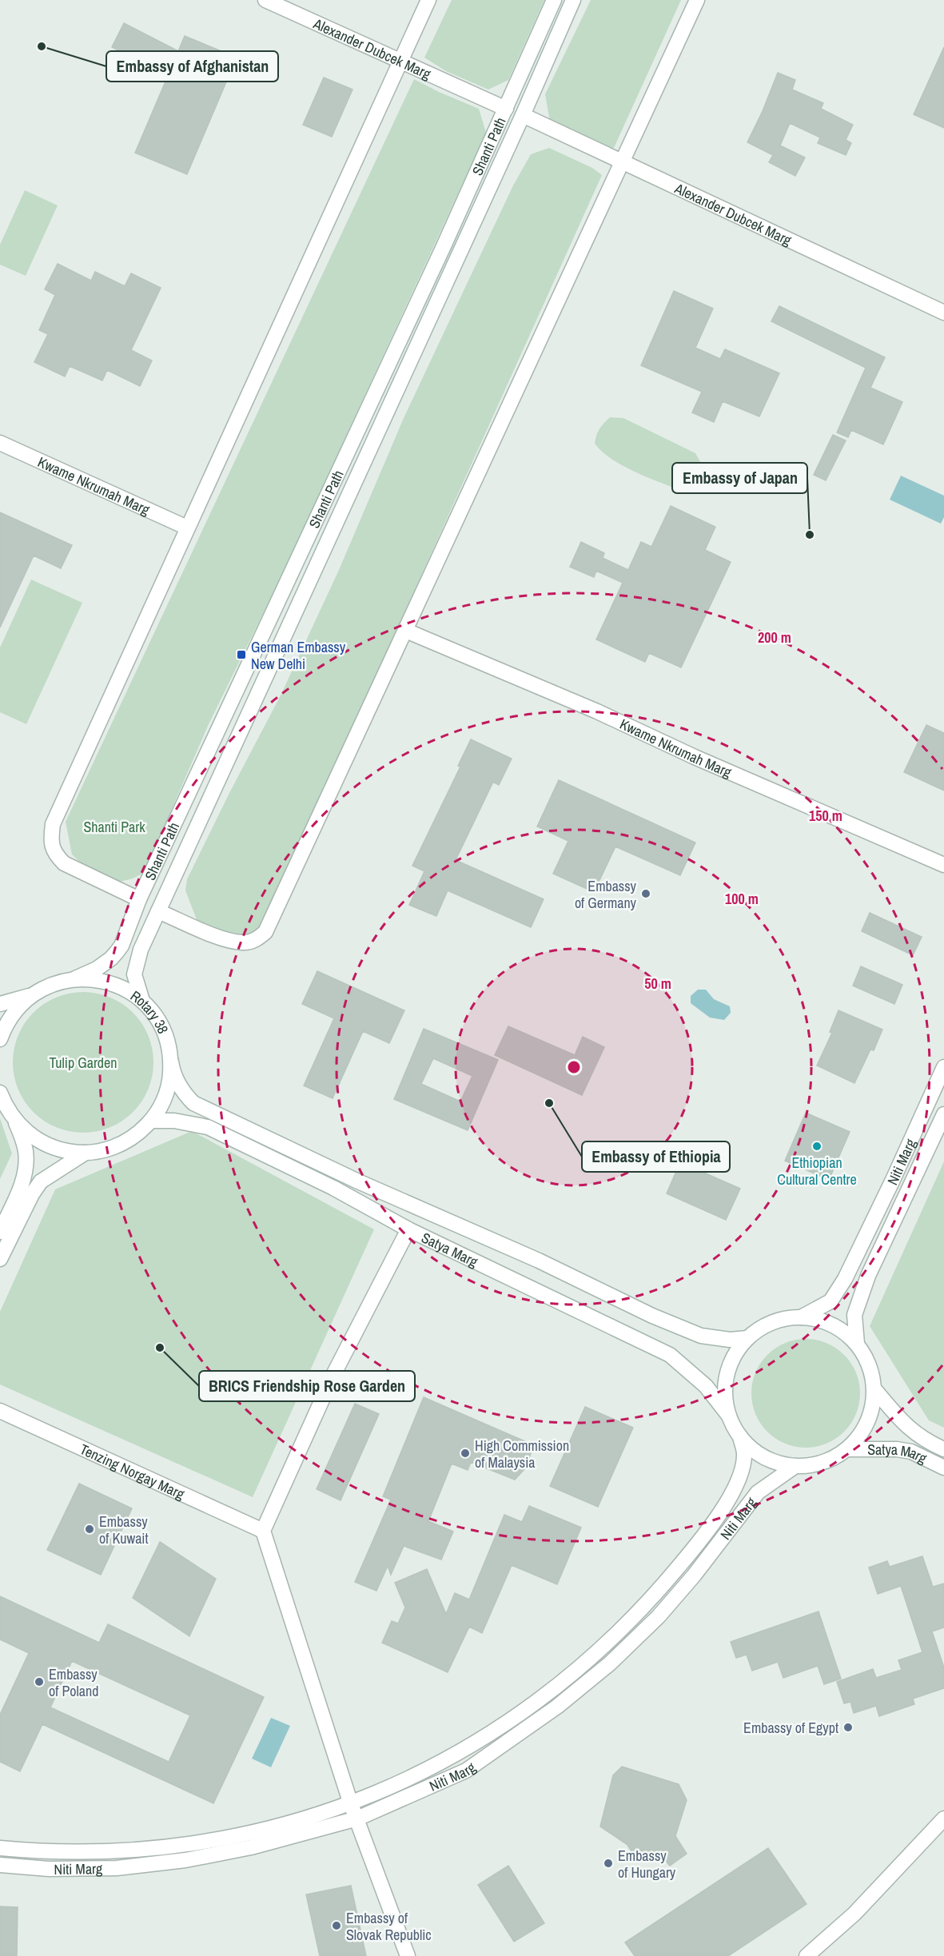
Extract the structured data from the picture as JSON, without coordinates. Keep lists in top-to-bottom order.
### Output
{
  "streets": {
    "street": [
      "Alexander Dubcek Marg",
      "Shanti Path",
      "Kwame Nkrumah Marg",
      "Rotary 38",
      "Niti Marg",
      "Satya Marg",
      "Tenzing Norgay Marg"
    ]
  },
  "crossings": [
    ["Alexander Dubcek Marg", "Shanti Path"],
    ["Shanti Path", "Rotary 38"],
    ["Rotary 38", "Satya Marg"],
    ["Niti Marg", "Satya Marg"]
  ],
  "parks": ["Shanti Park", "Tulip Garden"],
  "places": {
    "other": [
      "Embassy of Afghanistan",
      "Embassy of Japan",
      "Embassy of Germany",
      "Embassy of Ethiopia",
      "Ethiopian Cultural Centre",
      "BRICS Friendship Rose Garden",
      "High Commission of Malaysia",
      "Embassy of Kuwait",
      "Embassy of Poland",
      "Embassy of Egypt",
      "Embassy of Hungary",
      "Embassy of Slovak Republic"
    ],
    "transit": ["German Embassy New Delhi"]
  },
  "rings": [
    "200 m",
    "150 m",
    "100 m",
    "50 m"
  ]
}
